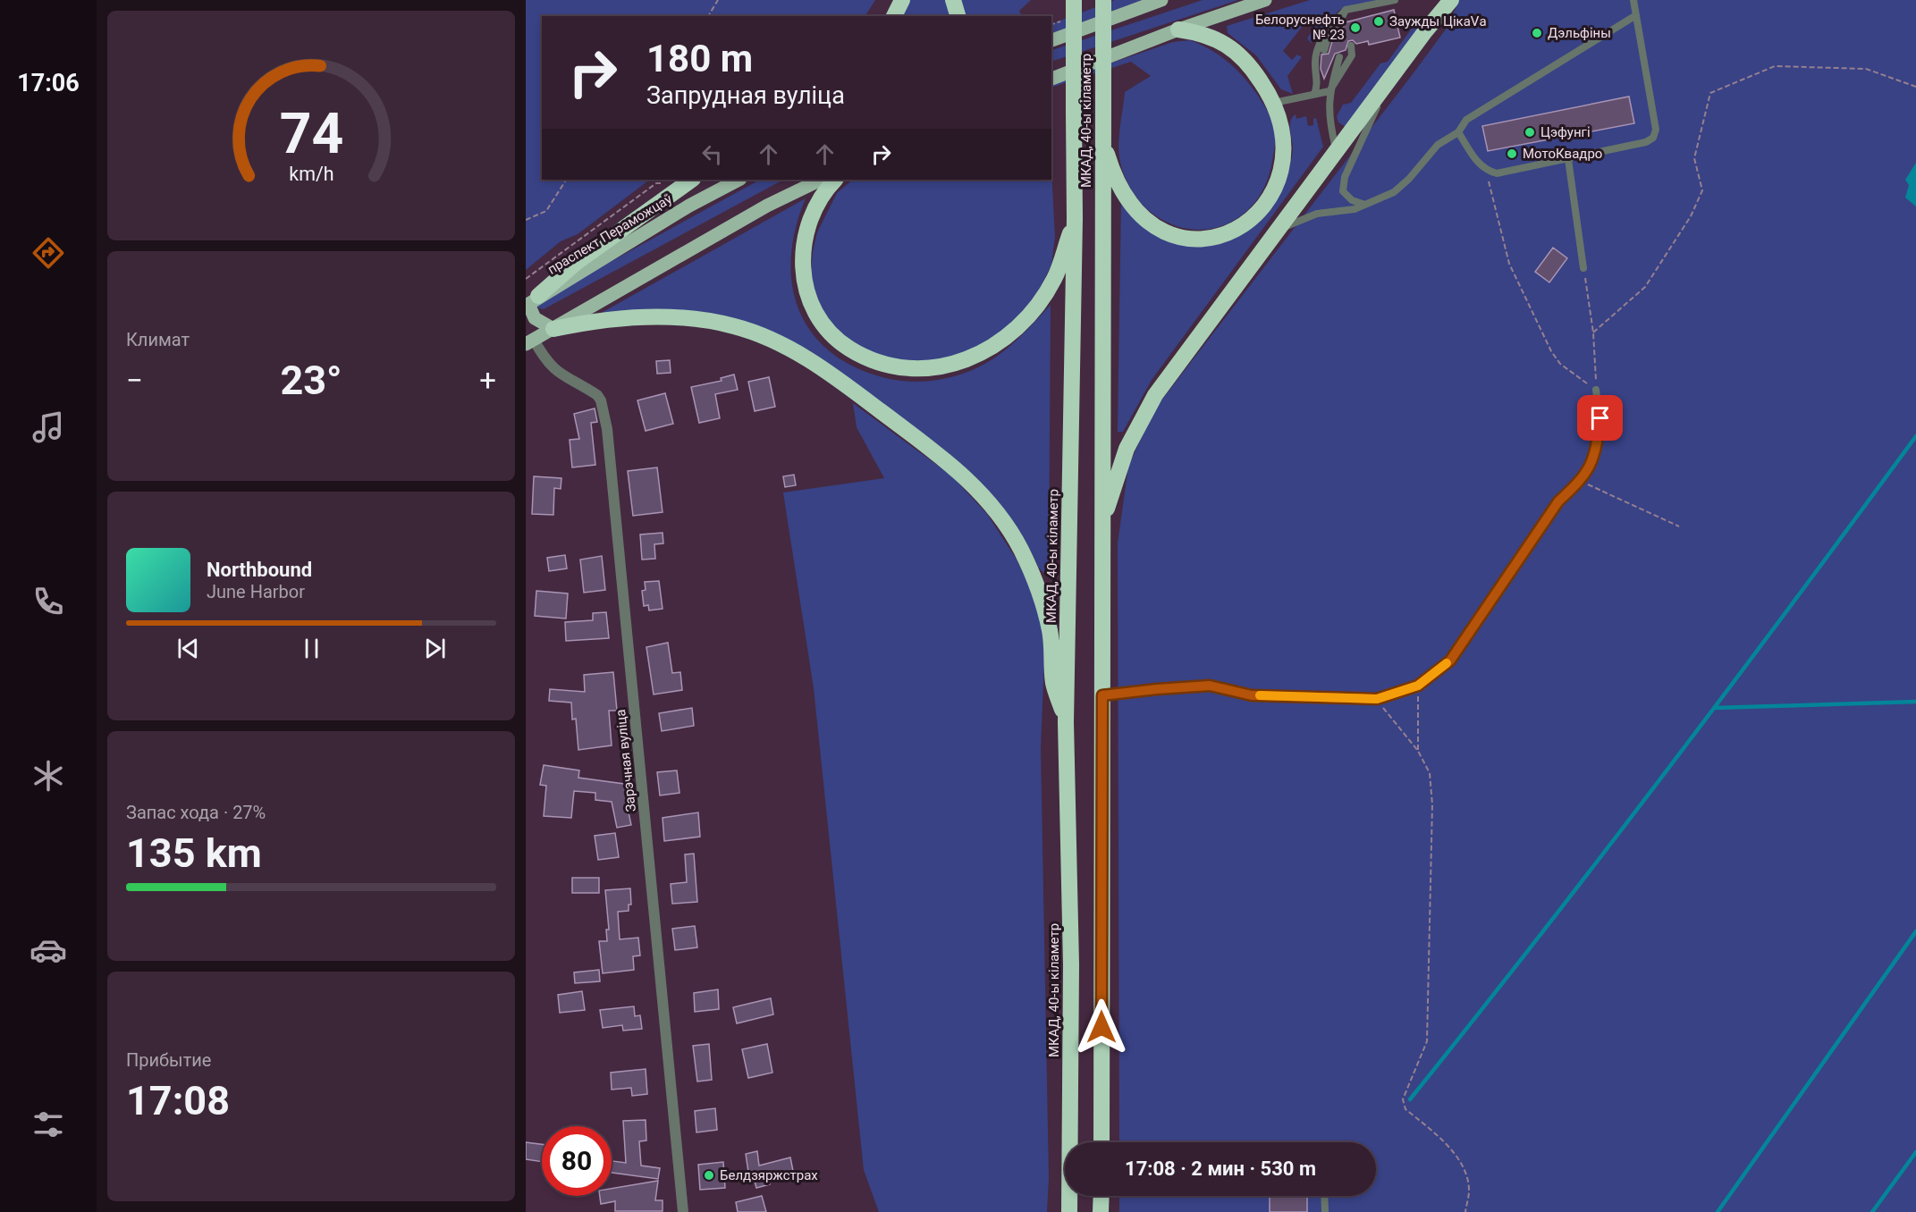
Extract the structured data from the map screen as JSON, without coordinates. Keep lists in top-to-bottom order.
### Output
{
  "streets": {
    "highway": ["МКАД, 40-ы кіламетр"],
    "main road": ["праспект Пераможцаў"],
    "street": ["Зарэчная вуліца"]
  },
  "places": [
    "Заужды ЦікаVа",
    "Белоруснефть № 23",
    "Дэльфіны",
    "Цэфунгі",
    "МотоКвадро",
    "Белдзяржстрах"
  ],
  "page": {
    "tabs": "17:06",
    "turn": ["180 m", "Запрудная вуліца"],
    "tile": [
      "Климат",
      ["Запас хода · 27%", "135 km"],
      ["Прибытие", "17:08"]
    ],
    "heat": ["−", "23°", "+"],
    "song": ["Northbound", "June Harbor"],
    "limit": "80",
    "trip": "17:08 · 2 мин · 530 m",
    "gauge": ["74", "km/h"]
  }
}
